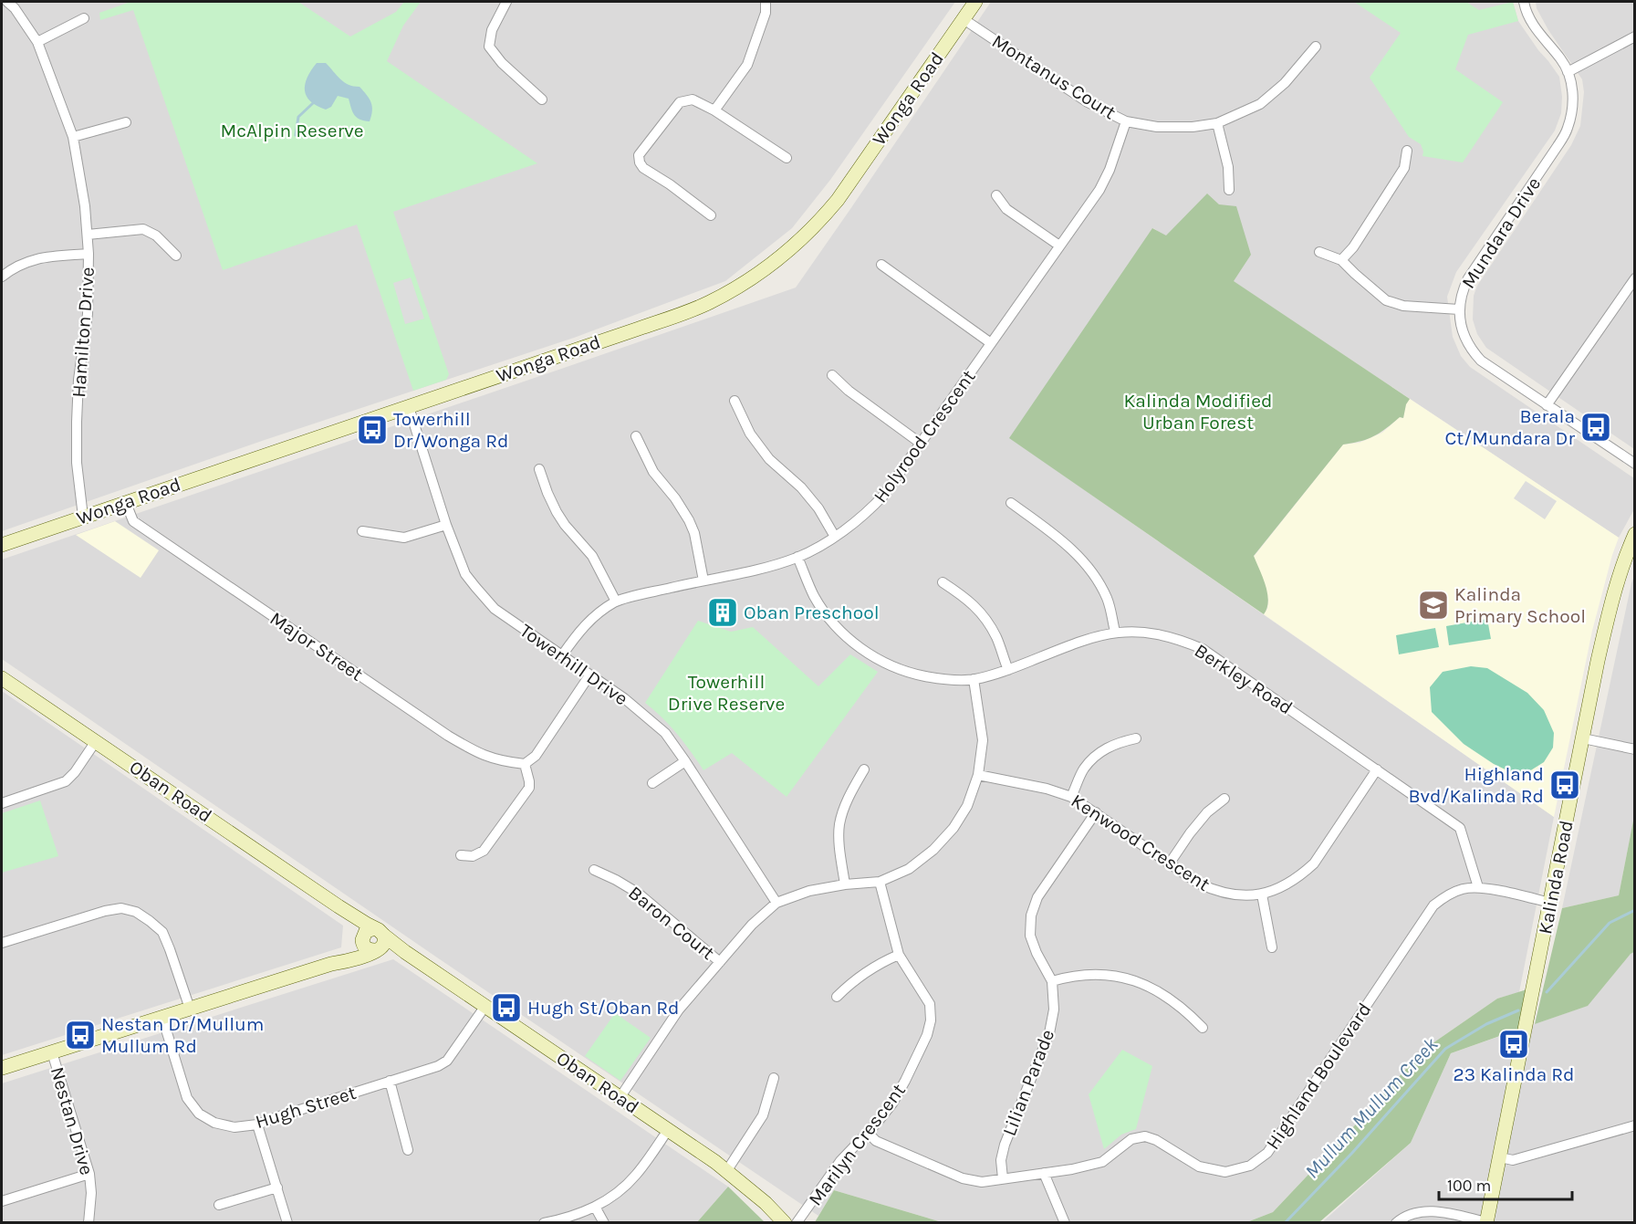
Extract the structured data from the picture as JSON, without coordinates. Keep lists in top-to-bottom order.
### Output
{
  "streets": {
    "main road": ["Wonga Road", "Oban Road", "Kalinda Road"],
    "street": [
      "Montanus Court",
      "Mundara Drive",
      "Hamilton Drive",
      "Holyrood Crescent",
      "Major Street",
      "Towerhill Drive",
      "Berkley Road",
      "Kenwood Crescent",
      "Baron Court",
      "Highland Boulevard",
      "Lilian Parade",
      "Hugh Street",
      "Nestan Drive",
      "Marilyn Crescent"
    ]
  },
  "crossings": [
    ["Montanus Court", "Wonga Road"],
    ["Montanus Court", "Holyrood Crescent"],
    ["Wonga Road", "Hamilton Drive"],
    ["Wonga Road", "Major Street"],
    ["Wonga Road", "Towerhill Drive"],
    ["Holyrood Crescent", "Towerhill Drive"],
    ["Holyrood Crescent", "Berkley Road"],
    ["Berkley Road", "Kenwood Crescent"],
    ["Berkley Road", "Highland Boulevard"],
    ["Oban Road", "Hugh Street"],
    ["Kenwood Crescent", "Lilian Parade"],
    ["Kalinda Road", "Highland Boulevard"],
    ["Highland Boulevard", "Lilian Parade"],
    ["Highland Boulevard", "Marilyn Crescent"]
  ],
  "water": ["Mullum Mullum Creek"],
  "parks": ["McAlpin Reserve", "Kalinda Modified Urban Forest", "Towerhill Drive Reserve"],
  "places": {
    "bus stop": [
      "Berala Ct/Mundara Dr",
      "Towerhill Dr/Wonga Rd",
      "Highland Bvd/Kalinda Rd",
      "Hugh St/Oban Rd",
      "Nestan Dr/Mullum Mullum Rd",
      "23 Kalinda Rd"
    ],
    "school or university": ["Kalinda Primary School"],
    "building": ["Oban Preschool"]
  },
  "scale_bar": "100 m"
}
